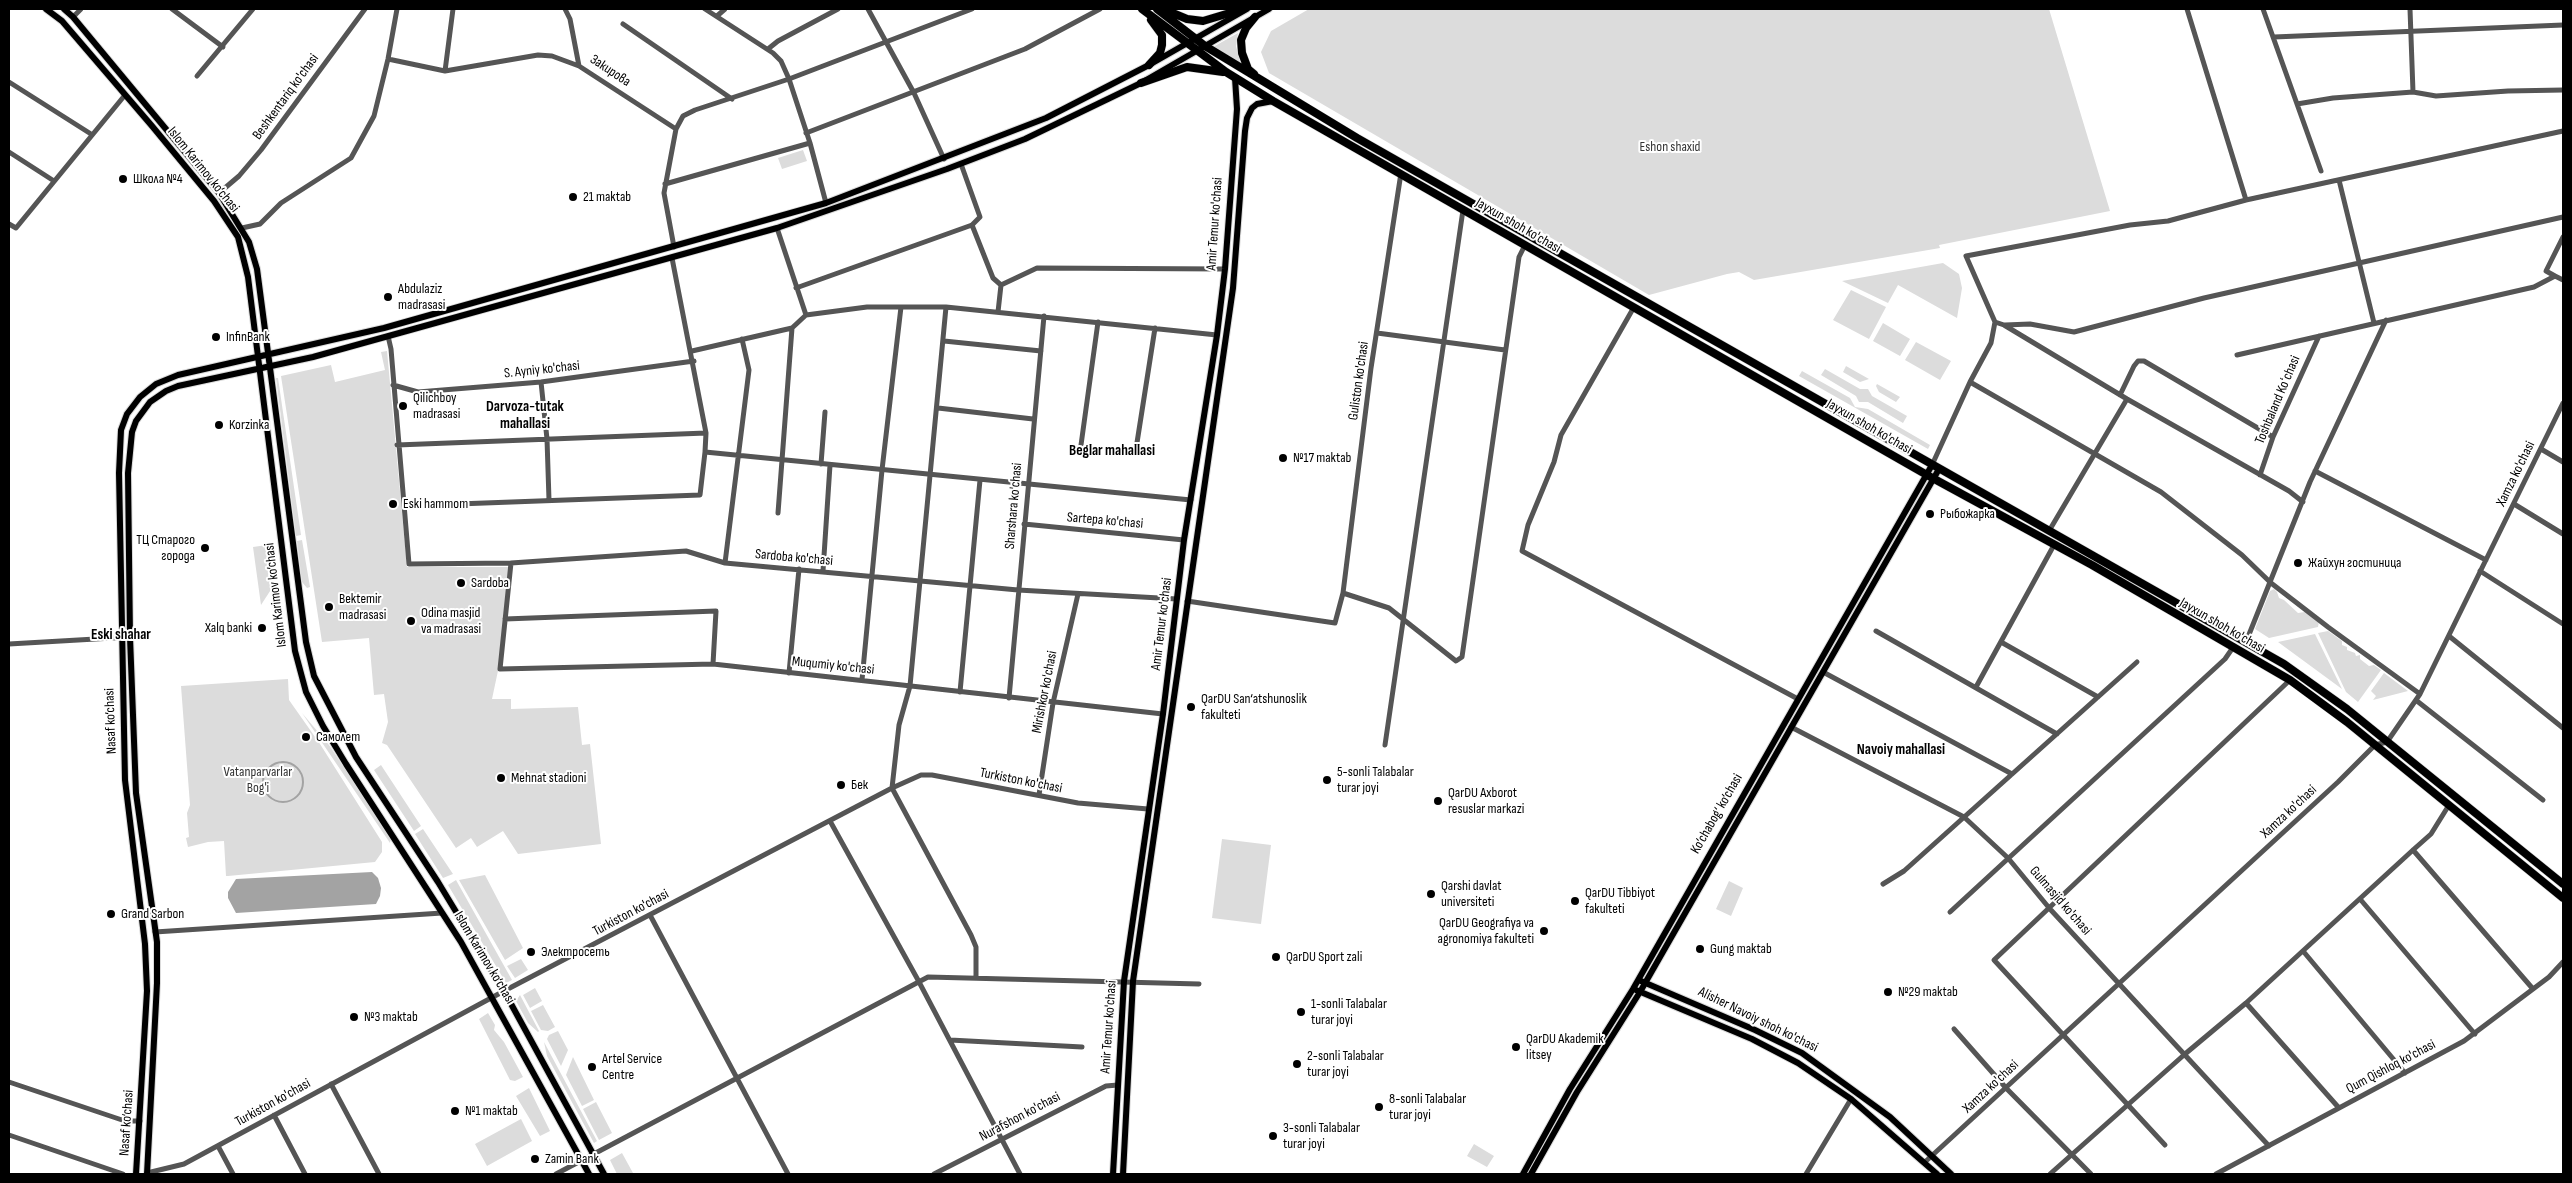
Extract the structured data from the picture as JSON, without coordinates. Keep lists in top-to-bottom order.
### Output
{
  "streets": {
    "highway": ["Jayxun shoh ko'chasi"],
    "main road": [
      "Islom Karimov ko‘chasi",
      "Amir Temur ko'chasi",
      "Nasaf ko‘chasi",
      "Ko‘chabog‘ ko‘chasi",
      "Alisher Navoiy shoh ko'chasi"
    ],
    "street": [
      "Закирова",
      "Beshkentariq ko'chasi",
      "S. Ayniy ko'chasi",
      "Guliston ko'chasi",
      "Toshbaland Koʻchasi",
      "Xamza ko'chasi",
      "Sharshara ko'chasi",
      "Sartepa ko'chasi",
      "Sardoba ko'chasi",
      "Muqumiy ko'chasi",
      "Mirishkor ko'chasi",
      "Turkiston ko'chasi",
      "Gulmasjid ko'chasi",
      "Qum Qishloq ko'chasi",
      "Nurafshon ko'chasi"
    ]
  },
  "crossings": [
    ["Beshkentariq ko'chasi", "Islom Karimov ko‘chasi"],
    ["Islom Karimov ko‘chasi", "Nasaf ko‘chasi"],
    ["Islom Karimov ko‘chasi", "Turkiston ko'chasi"],
    ["Amir Temur ko'chasi", "Jayxun shoh ko'chasi"],
    ["Amir Temur ko'chasi", "Guliston ko'chasi"],
    ["Amir Temur ko'chasi", "Sartepa ko'chasi"],
    ["Amir Temur ko'chasi", "Sardoba ko'chasi"],
    ["Amir Temur ko'chasi", "Muqumiy ko'chasi"],
    ["Amir Temur ko'chasi", "Turkiston ko'chasi"],
    ["Amir Temur ko'chasi", "Nurafshon ko'chasi"],
    ["Jayxun shoh ko'chasi", "Guliston ko'chasi"],
    ["Jayxun shoh ko'chasi", "Xamza ko'chasi"],
    ["Jayxun shoh ko'chasi", "Nasaf ko‘chasi"],
    ["Jayxun shoh ko'chasi", "Ko‘chabog‘ ko‘chasi"],
    ["Xamza ko'chasi", "Gulmasjid ko'chasi"],
    ["Xamza ko'chasi", "Alisher Navoiy shoh ko'chasi"],
    ["Sharshara ko'chasi", "Sartepa ko'chasi"],
    ["Sharshara ko'chasi", "Sardoba ko'chasi"],
    ["Sharshara ko'chasi", "Muqumiy ko'chasi"],
    ["Sardoba ko'chasi", "Mirishkor ko'chasi"],
    ["Muqumiy ko'chasi", "Mirishkor ko'chasi"],
    ["Mirishkor ko'chasi", "Turkiston ko'chasi"],
    ["Nasaf ko‘chasi", "Turkiston ko'chasi"],
    ["Ko‘chabog‘ ko‘chasi", "Gulmasjid ko'chasi"],
    ["Ko‘chabog‘ ko‘chasi", "Alisher Navoiy shoh ko'chasi"],
    ["Gulmasjid ko'chasi", "Qum Qishloq ko'chasi"]
  ],
  "districts": [
    "Darvoza-tutak mahallasi",
    "Beglar mahallasi",
    "Eski shahar",
    "Navoiy mahallasi"
  ],
  "parks": ["Eshon shaxid", "Vatanparvarlar Bog'i"],
  "places": [
    "Школа №4",
    "21 maktab",
    "Abdulaziz madrasasi",
    "InfinBank",
    "Qilichboy madrasasi",
    "Korzinka",
    "№17 maktab",
    "Eski hammom",
    "Рыбожарка",
    "ТЦ Старого города",
    "Жайхун гостиница",
    "Sardoba",
    "Bektemir madrasasi",
    "Odina masjid va madrasasi",
    "Xalq banki",
    "QarDU San‘atshunoslik fakulteti",
    "Самолет",
    "Mehnat stadioni",
    "5-sonli Talabalar turar joyi",
    "Бек",
    "QarDU Axborot resuslar markazi",
    "Qarshi davlat universiteti",
    "QarDU Tibbiyot fakulteti",
    "Grand Sarbon",
    "QarDU Geografiya va agronomiya fakulteti",
    "Gung maktab",
    "Электросеть",
    "QarDU Sport zali",
    "№29 maktab",
    "1-sonli Talabalar turar joyi",
    "№3 maktab",
    "QarDU Akademik litsey",
    "2-sonli Talabalar turar joyi",
    "Artel Service Centre",
    "8-sonli Talabalar turar joyi",
    "№1 maktab",
    "3-sonli Talabalar turar joyi",
    "Zamin Bank"
  ]
}
